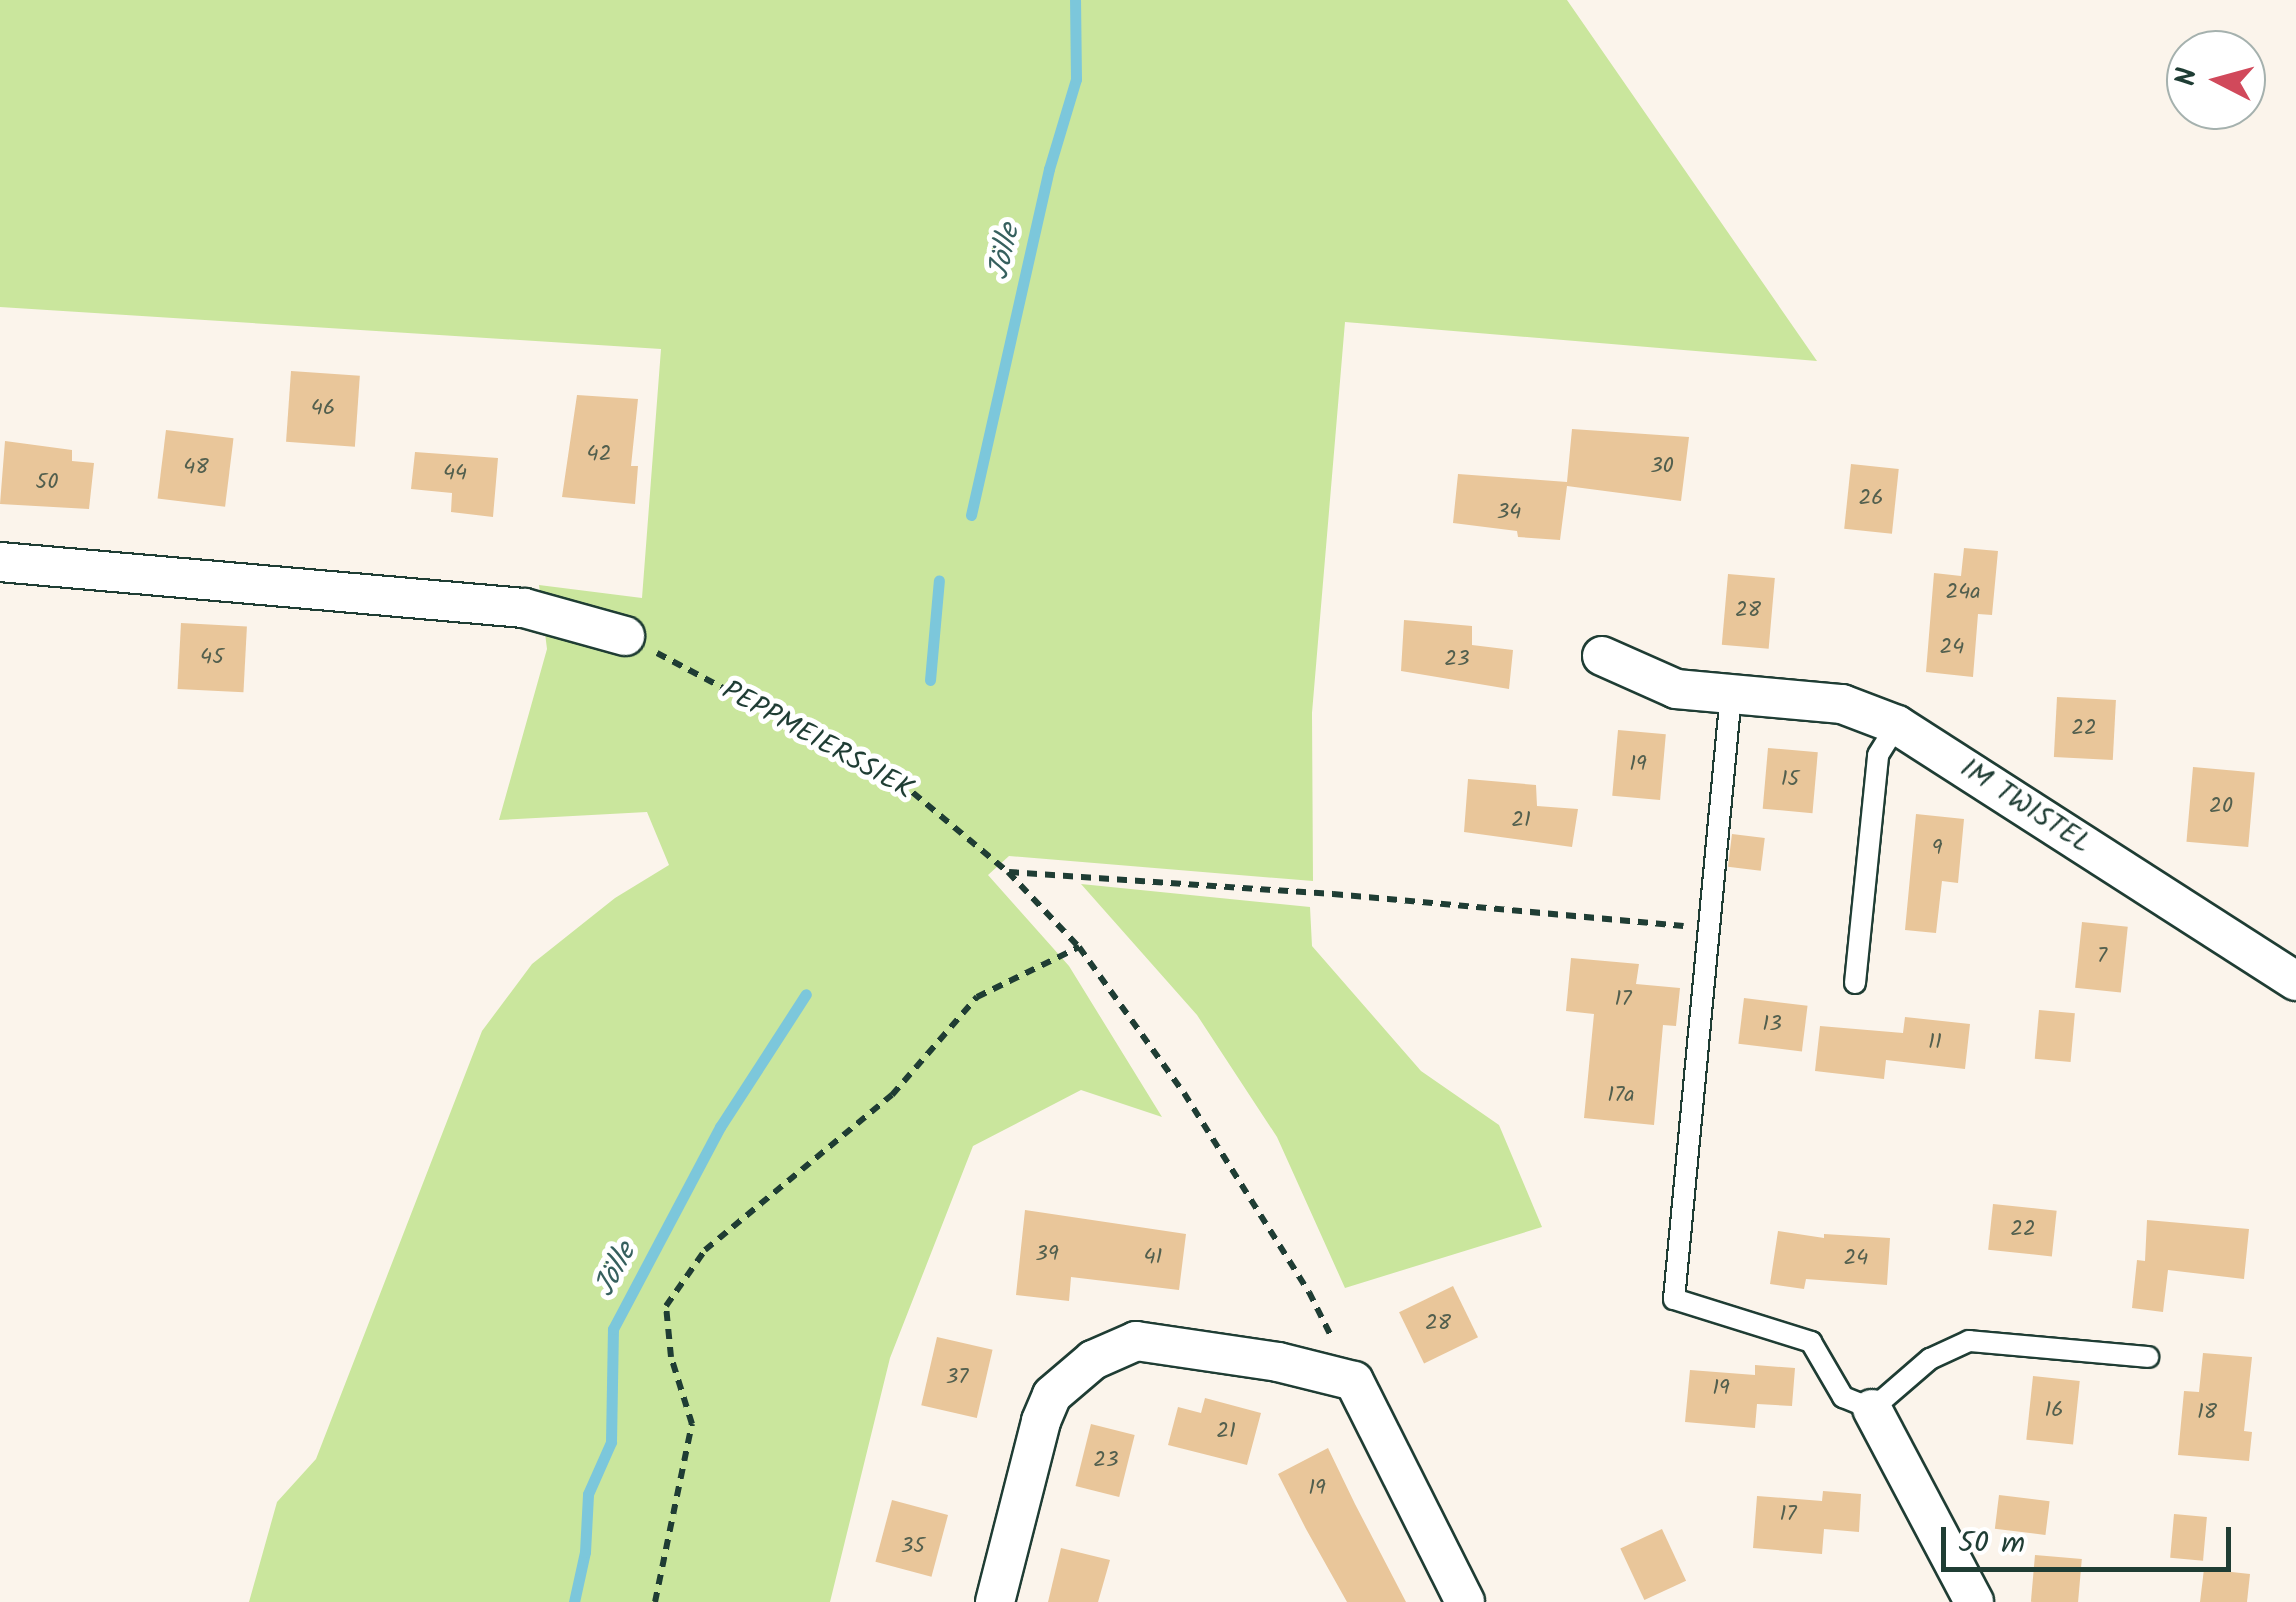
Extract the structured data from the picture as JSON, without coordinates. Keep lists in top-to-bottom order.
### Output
{
  "streets": {
    "street": ["IM TWISTEL"],
    "path": ["PEPPMEIERSSIEK"]
  },
  "water": ["Jölle"],
  "house_numbers": [
    "46",
    "42",
    "30",
    "48",
    "44",
    "50",
    "26",
    "34",
    "24a",
    "28",
    "24",
    "45",
    "23",
    "22",
    "19",
    "15",
    "20",
    "21",
    "9",
    "7",
    "17",
    "13",
    "11",
    "17a",
    "22",
    "39",
    "41",
    "24",
    "28",
    "37",
    "19",
    "16",
    "18",
    "21",
    "23",
    "19",
    "17",
    "35"
  ],
  "scale_bar": "50 m",
  "north": "left"
}
